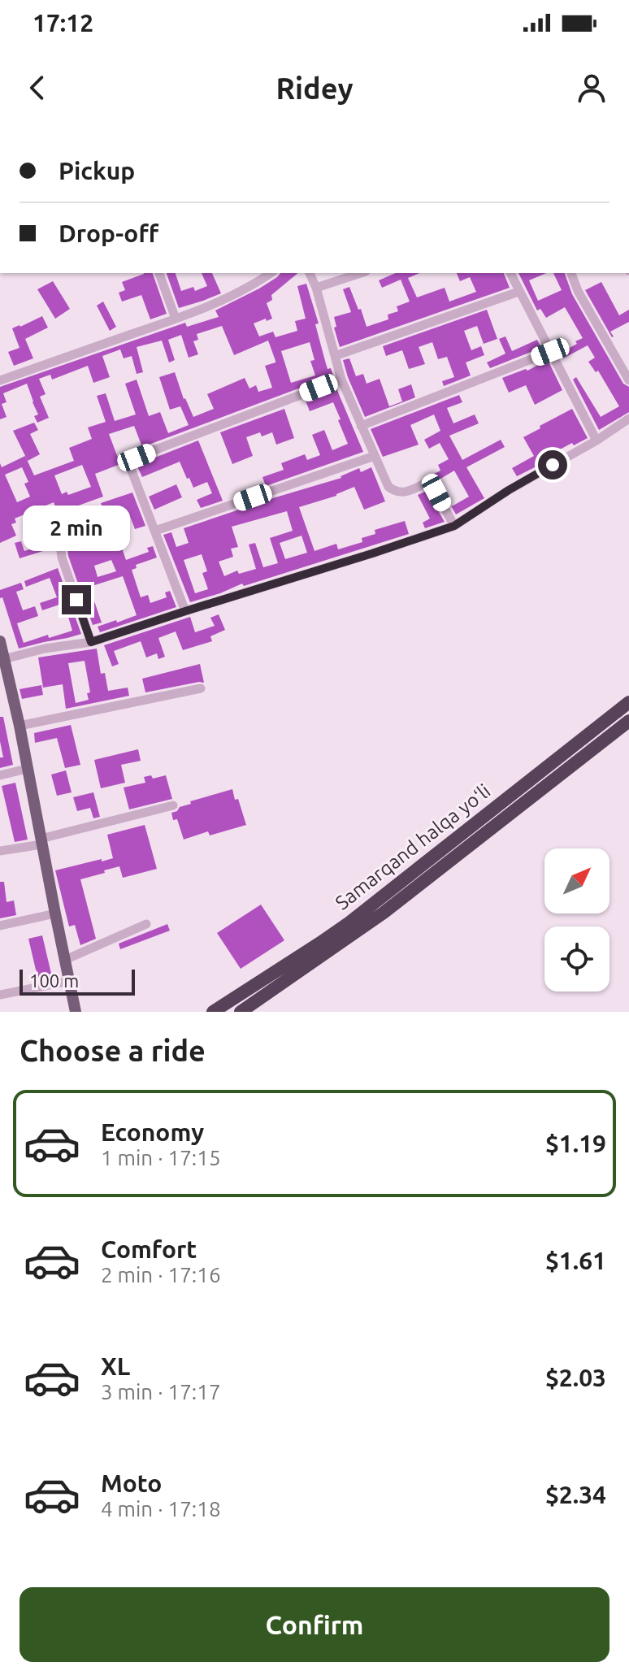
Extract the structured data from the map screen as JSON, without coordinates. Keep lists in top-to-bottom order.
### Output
{
  "streets": {
    "highway": ["Samarqand halqa yoʻli"]
  },
  "scale_bar": "100 m",
  "north": "top right",
  "page": {
    "status": "17:12",
    "header": "Ridey",
    "banner": ["Pickup", "Drop-off"],
    "bubble": "2 min",
    "scale": "100 m",
    "heading": "Choose a ride",
    "list": [
      {
        "name": "Economy",
        "note": "1 min · 17:15",
        "value": "$1.19"
      },
      {
        "name": "Comfort",
        "note": "2 min · 17:16",
        "value": "$1.61"
      },
      {
        "name": "XL",
        "note": "3 min · 17:17",
        "value": "$2.03"
      },
      {
        "name": "Moto",
        "note": "4 min · 17:18",
        "value": "$2.34"
      }
    ],
    "buttons": "Confirm"
  }
}
